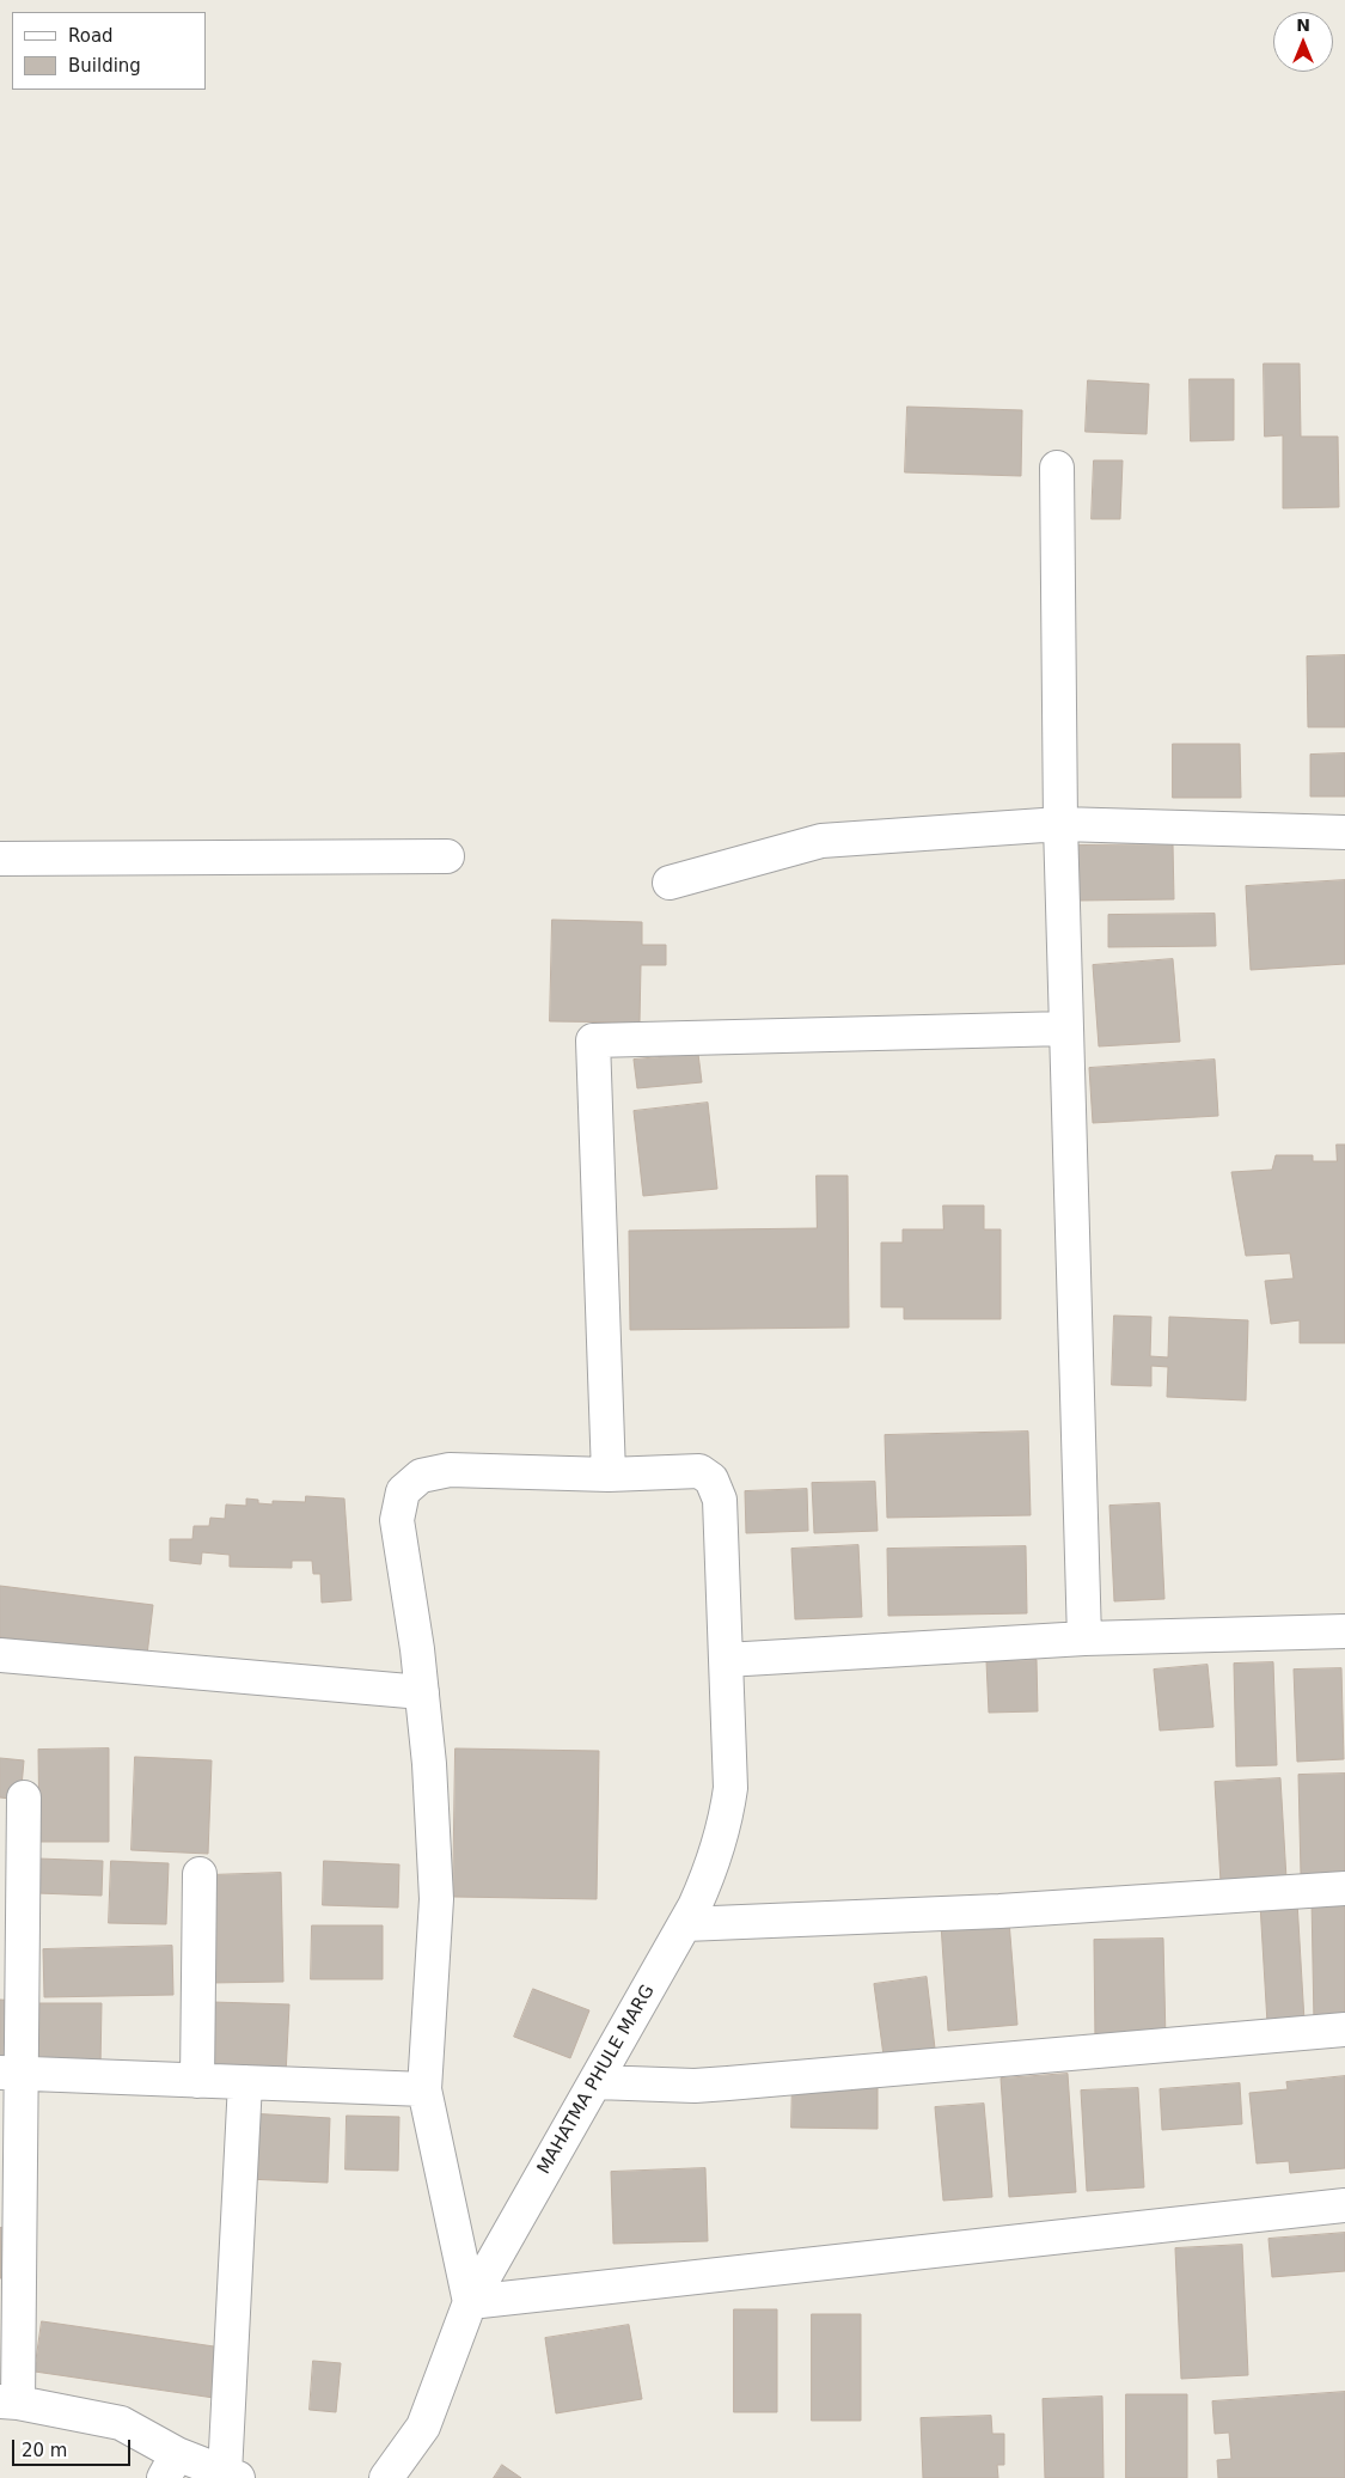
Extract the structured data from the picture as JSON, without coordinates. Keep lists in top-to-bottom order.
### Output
{
  "streets": {
    "street": ["MAHATMA PHULE MARG"]
  },
  "legend": ["Road", "Building"],
  "scale_bar": "20 m",
  "north": "top"
}
